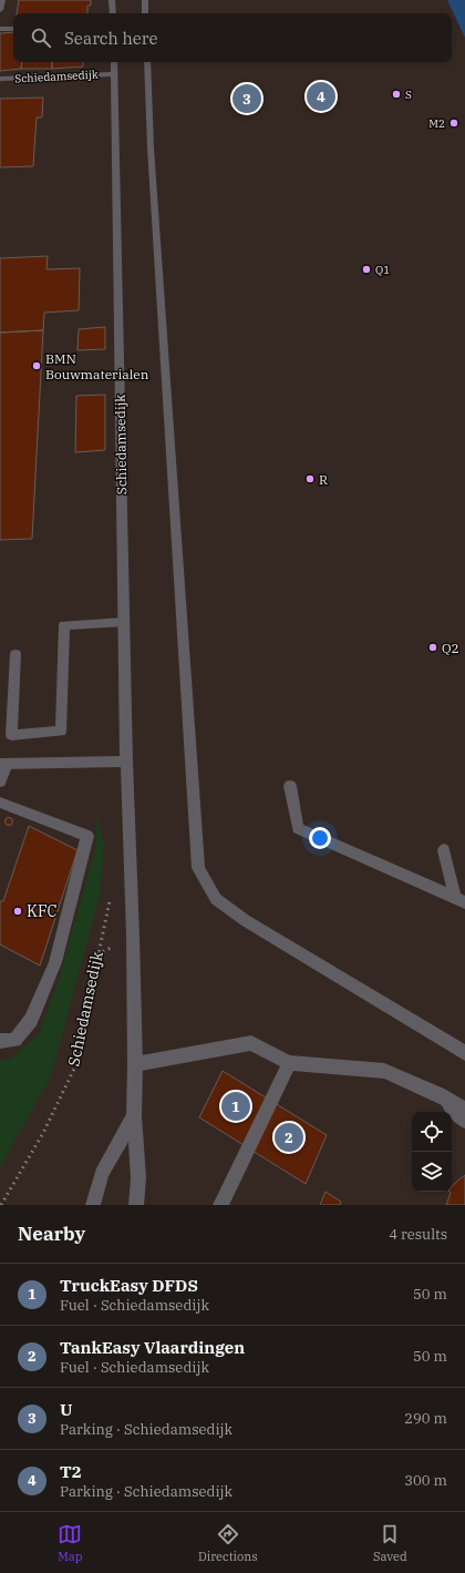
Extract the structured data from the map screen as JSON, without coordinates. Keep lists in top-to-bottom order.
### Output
{
  "streets": {
    "street": ["Schiedamsedijk"]
  },
  "places": [
    "S",
    "M2",
    "Q1",
    "BMN Bouwmaterialen",
    "R",
    "Q2",
    "KFC"
  ],
  "page": {
    "search": "Search here",
    "pins": [
      "4",
      "3",
      "1",
      "2"
    ],
    "heading": ["Nearby", "4 results"],
    "list": [
      {
        "mark": "1",
        "name": "TruckEasy DFDS",
        "note": "Fuel · Schiedamsedijk",
        "value": "50 m"
      },
      {
        "mark": "2",
        "name": "TankEasy Vlaardingen",
        "note": "Fuel · Schiedamsedijk",
        "value": "50 m"
      },
      {
        "mark": "3",
        "name": "U",
        "note": "Parking · Schiedamsedijk",
        "value": "290 m"
      },
      {
        "mark": "4",
        "name": "T2",
        "note": "Parking · Schiedamsedijk",
        "value": "300 m"
      }
    ],
    "nav": ["Map", "Directions", "Saved"]
  }
}
